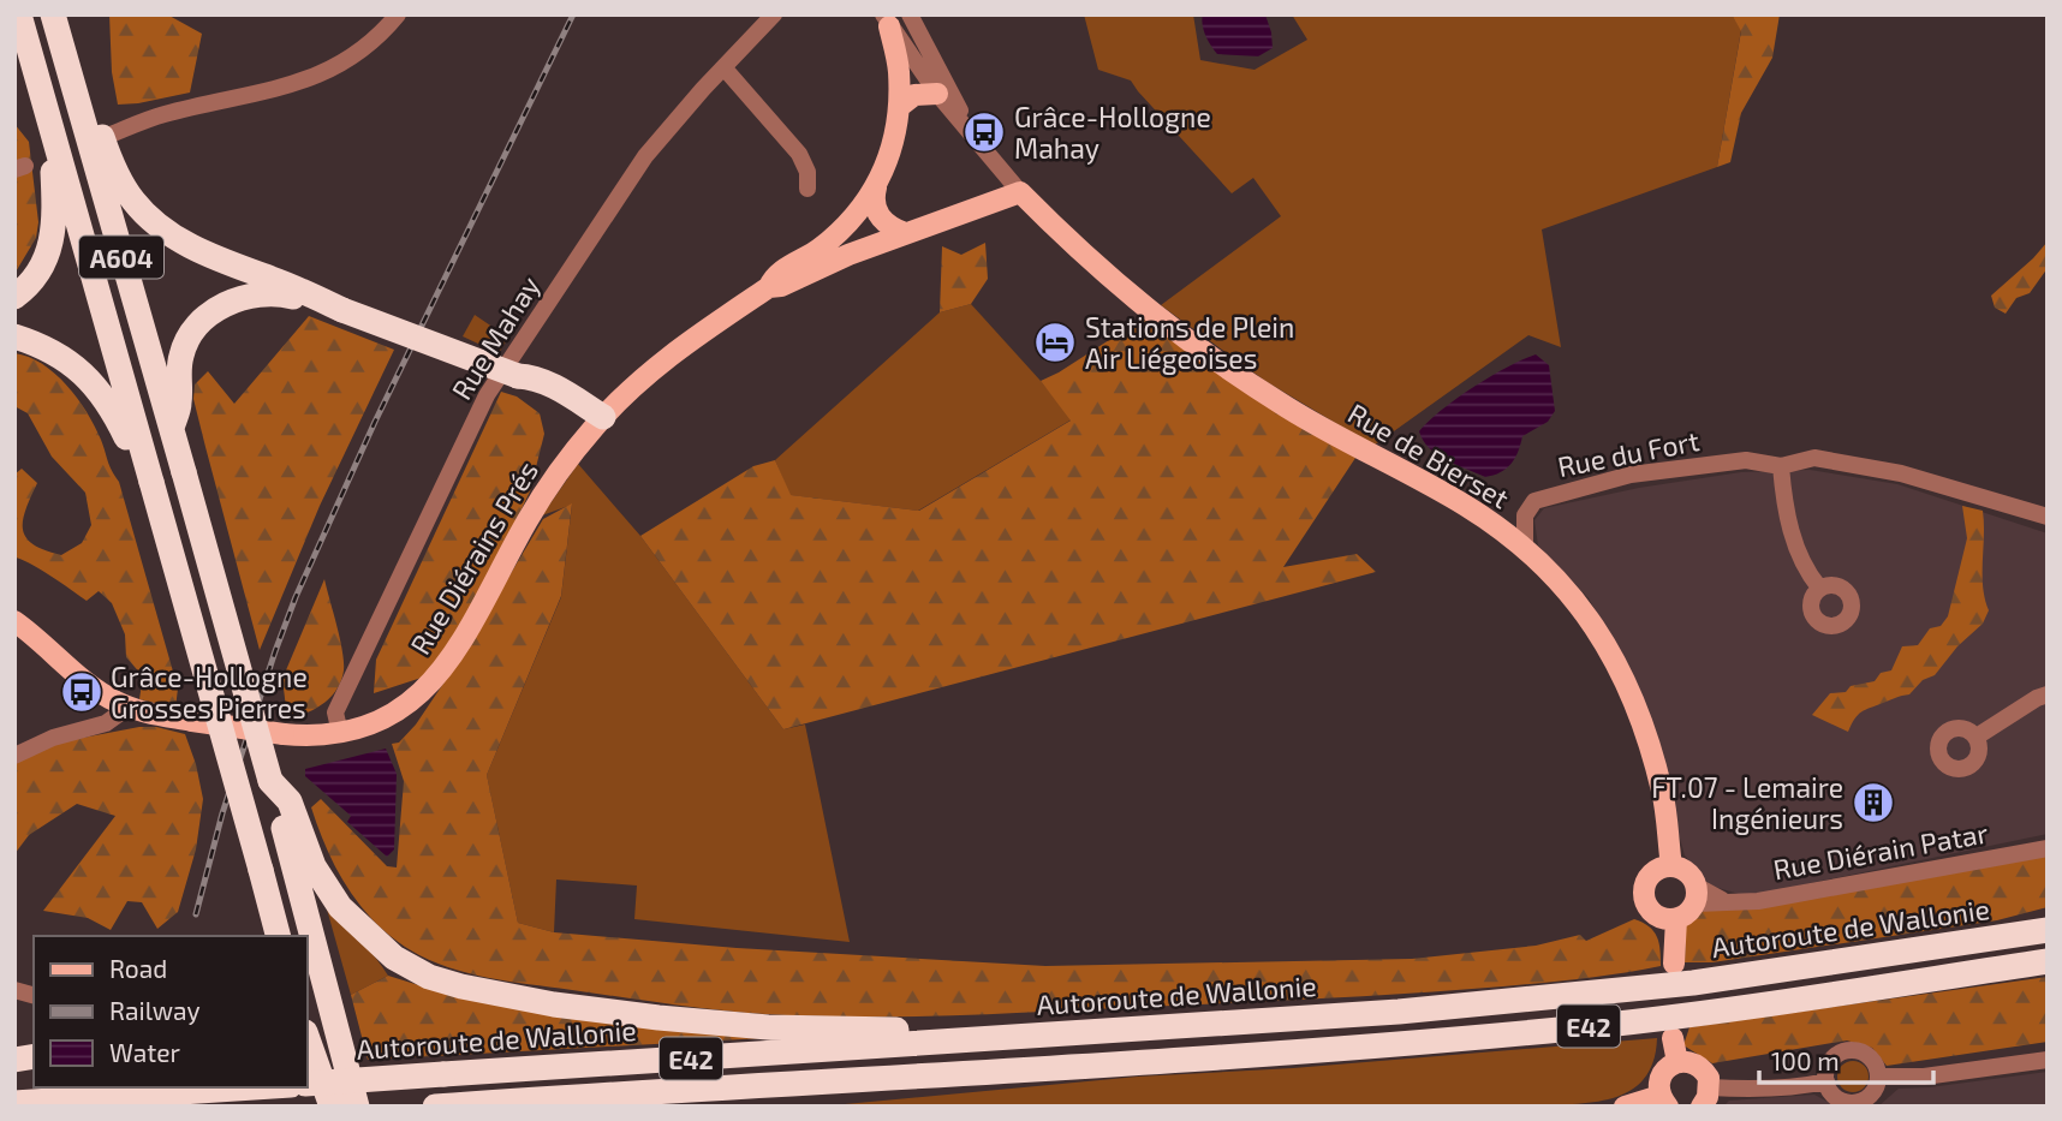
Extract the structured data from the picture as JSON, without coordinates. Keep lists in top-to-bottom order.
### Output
{
  "streets": {
    "highway": ["A604", "Autoroute de Wallonie", "E42"],
    "main road": ["Rue de Bierset", "Rue Diérains Prés"],
    "street": ["Rue Mahay", "Rue du Fort", "Rue Diérain Patar"]
  },
  "crossings": [
    ["Rue Mahay", "Rue Diérains Prés"],
    ["Rue du Fort", "Rue de Bierset"],
    ["Rue de Bierset", "Rue Diérains Prés"],
    ["Rue de Bierset", "Rue Diérain Patar"]
  ],
  "places": {
    "bus stop": ["Grâce-Hollogne Mahay", "Grâce-Hollogne Grosses Pierres"],
    "hotel": ["Stations de Plein Air Liégeoises"],
    "building": ["FT.07 - Lemaire Ingénieurs"]
  },
  "legend": ["Road", "Railway", "Water"],
  "scale_bar": "100 m"
}
